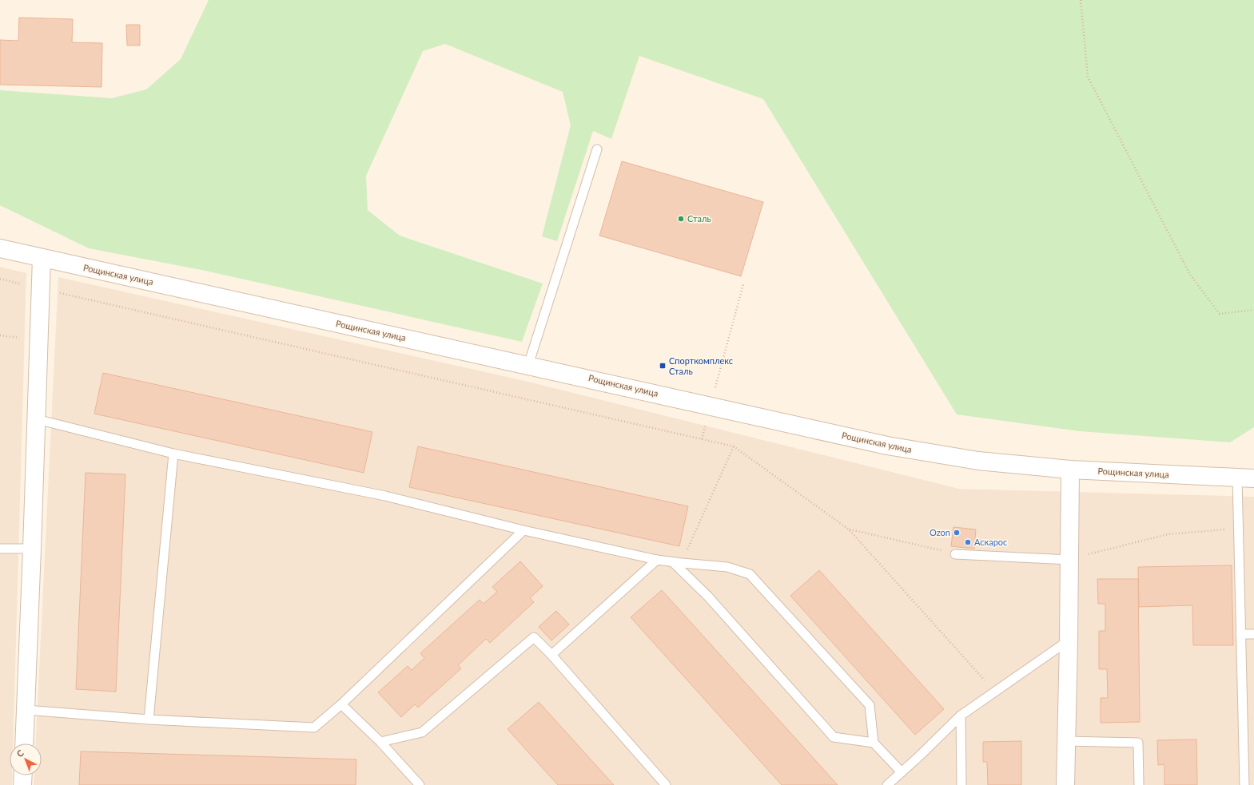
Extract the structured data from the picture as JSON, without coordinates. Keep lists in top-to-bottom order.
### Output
{
  "streets": {
    "main road": ["Рощинская улица"]
  },
  "places": {
    "other": ["Сталь", "Ozon", "Аскарос"],
    "transit": ["Спорткомплекс Сталь"]
  },
  "north": "top left"
}
